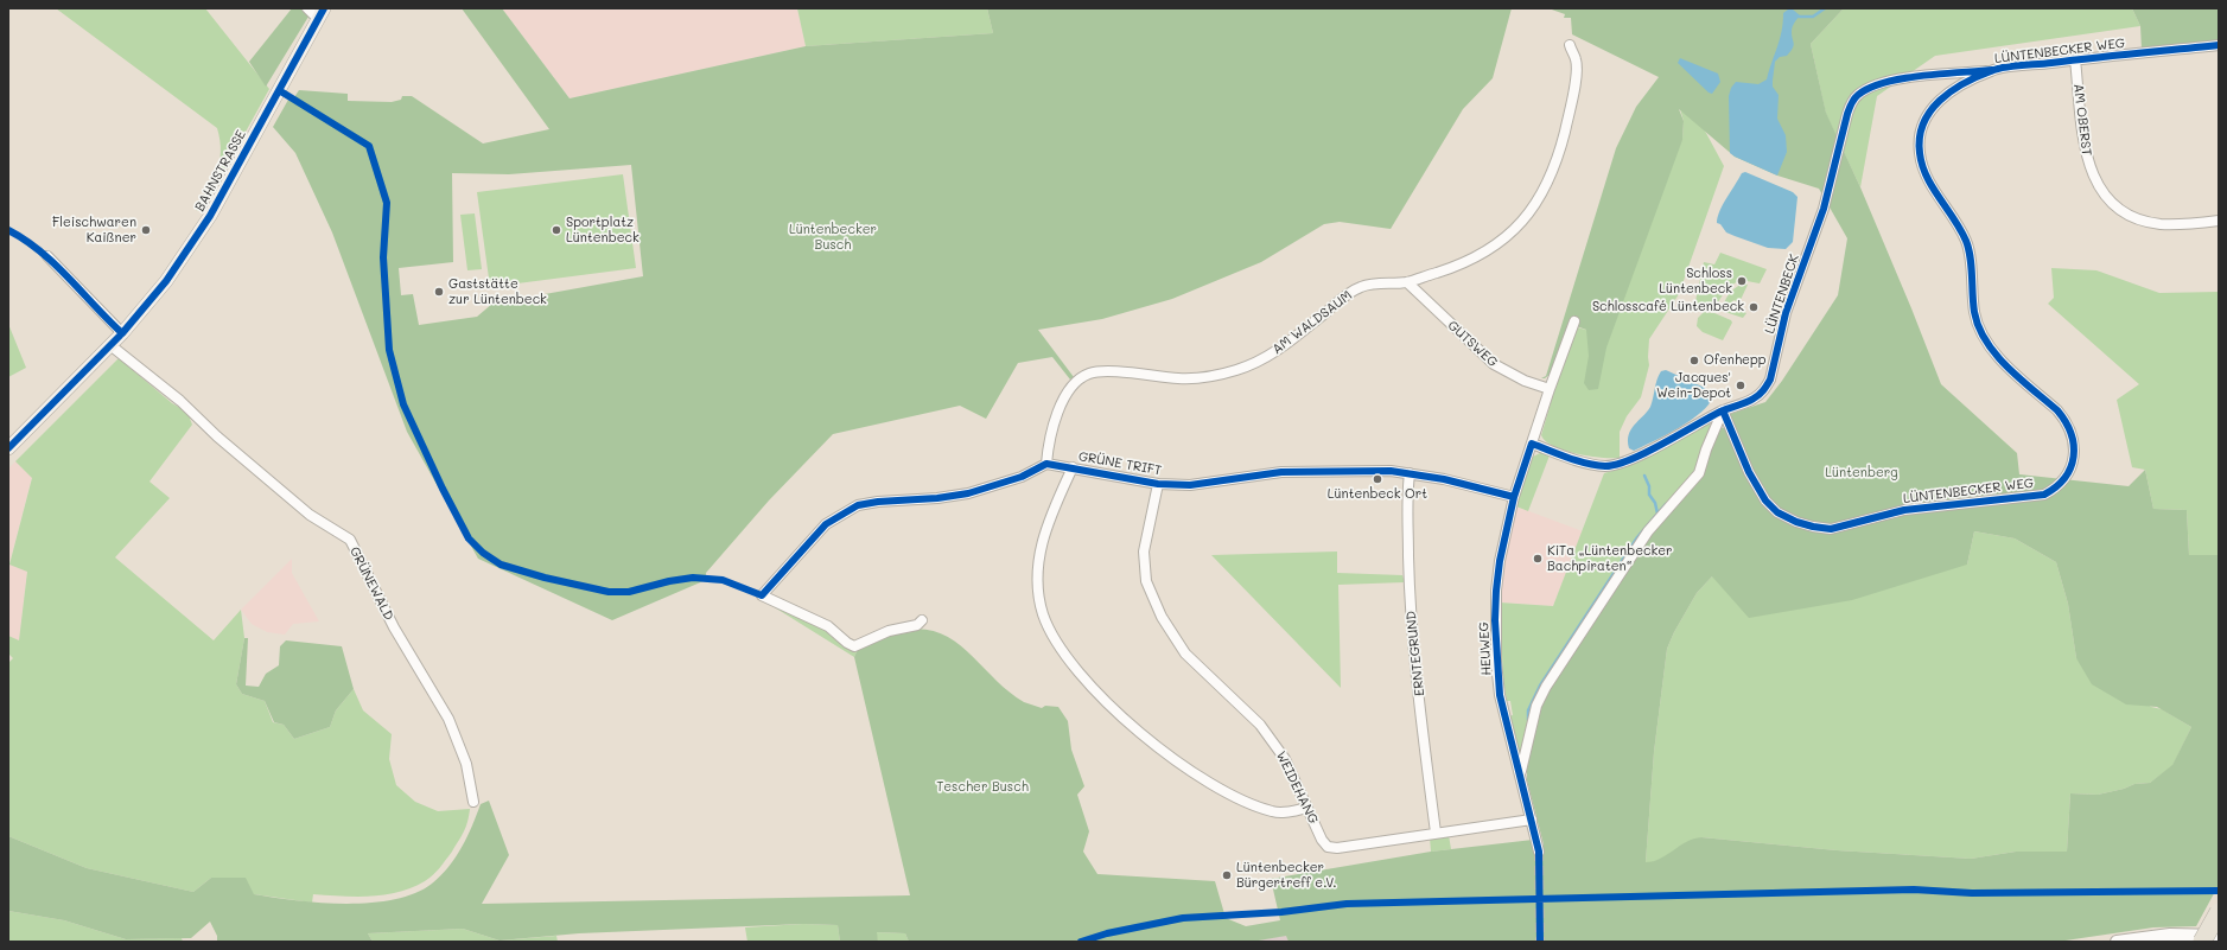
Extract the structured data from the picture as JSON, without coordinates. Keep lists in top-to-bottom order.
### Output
{
  "streets": {
    "main road": ["BAHNSTRASSE"],
    "street": [
      "LÜNTENBECKER WEG",
      "AM OBERST",
      "LÜNTENBECK",
      "AM WALDSAUM",
      "GUTSWEG",
      "GRÜNE TRIFT",
      "GRÜNEWALD",
      "HEUWEG",
      "ERNTEGRUND",
      "WEIDEHANG"
    ]
  },
  "crossings": [
    ["LÜNTENBECKER WEG", "AM OBERST"],
    ["LÜNTENBECKER WEG", "LÜNTENBECK"],
    ["BAHNSTRASSE", "GRÜNEWALD"],
    ["LÜNTENBECK", "HEUWEG"],
    ["AM WALDSAUM", "GUTSWEG"],
    ["AM WALDSAUM", "GRÜNE TRIFT"],
    ["GUTSWEG", "HEUWEG"],
    ["GRÜNE TRIFT", "HEUWEG"],
    ["GRÜNE TRIFT", "ERNTEGRUND"],
    ["GRÜNE TRIFT", "WEIDEHANG"],
    ["HEUWEG", "WEIDEHANG"],
    ["ERNTEGRUND", "WEIDEHANG"]
  ],
  "parks": ["Lüntenbecker Busch", "Lüntenberg", "Tescher Busch"],
  "places": [
    "Fleischwaren Kaißner",
    "Sportplatz Lüntenbeck",
    "Schloss Lüntenbeck",
    "Gaststätte zur Lüntenbeck",
    "Schlosscafé Lüntenbeck",
    "Ofenhepp",
    "Jacques' Wein-Depot",
    "Lüntenbeck Ort",
    "KiTa „Lüntenbecker Bachpiraten“",
    "Lüntenbecker Bürgertreff e.V."
  ]
}
